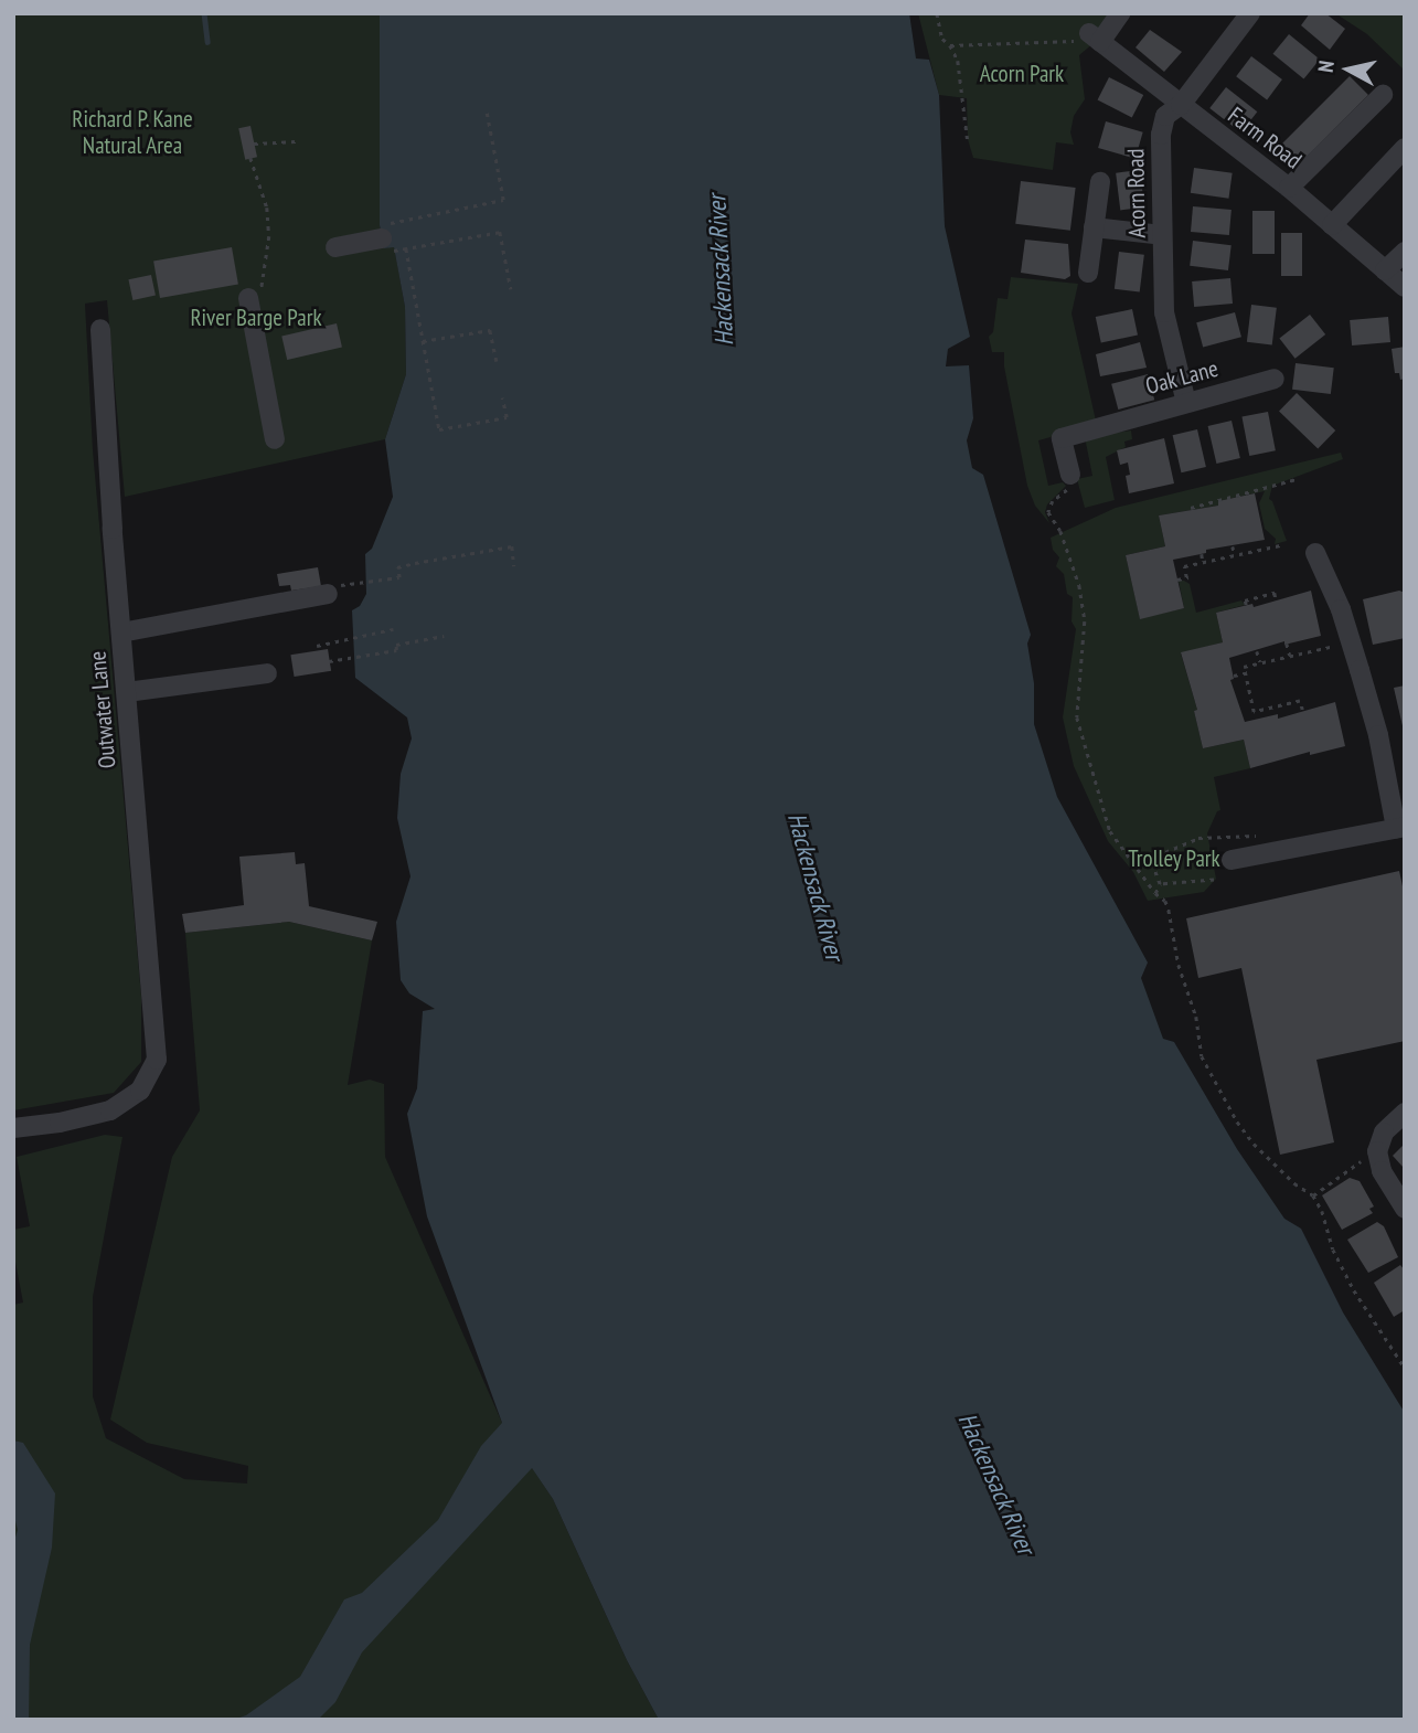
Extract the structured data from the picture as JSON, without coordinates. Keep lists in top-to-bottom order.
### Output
{
  "streets": {
    "street": [
      "Farm Road",
      "Acorn Road",
      "Oak Lane",
      "Outwater Lane"
    ]
  },
  "crossings": [
    ["Farm Road", "Acorn Road"],
    ["Acorn Road", "Oak Lane"]
  ],
  "water": ["Hackensack River"],
  "parks": [
    "Acorn Park",
    "Richard P. Kane Natural Area",
    "River Barge Park",
    "Trolley Park"
  ],
  "north": "left"
}
